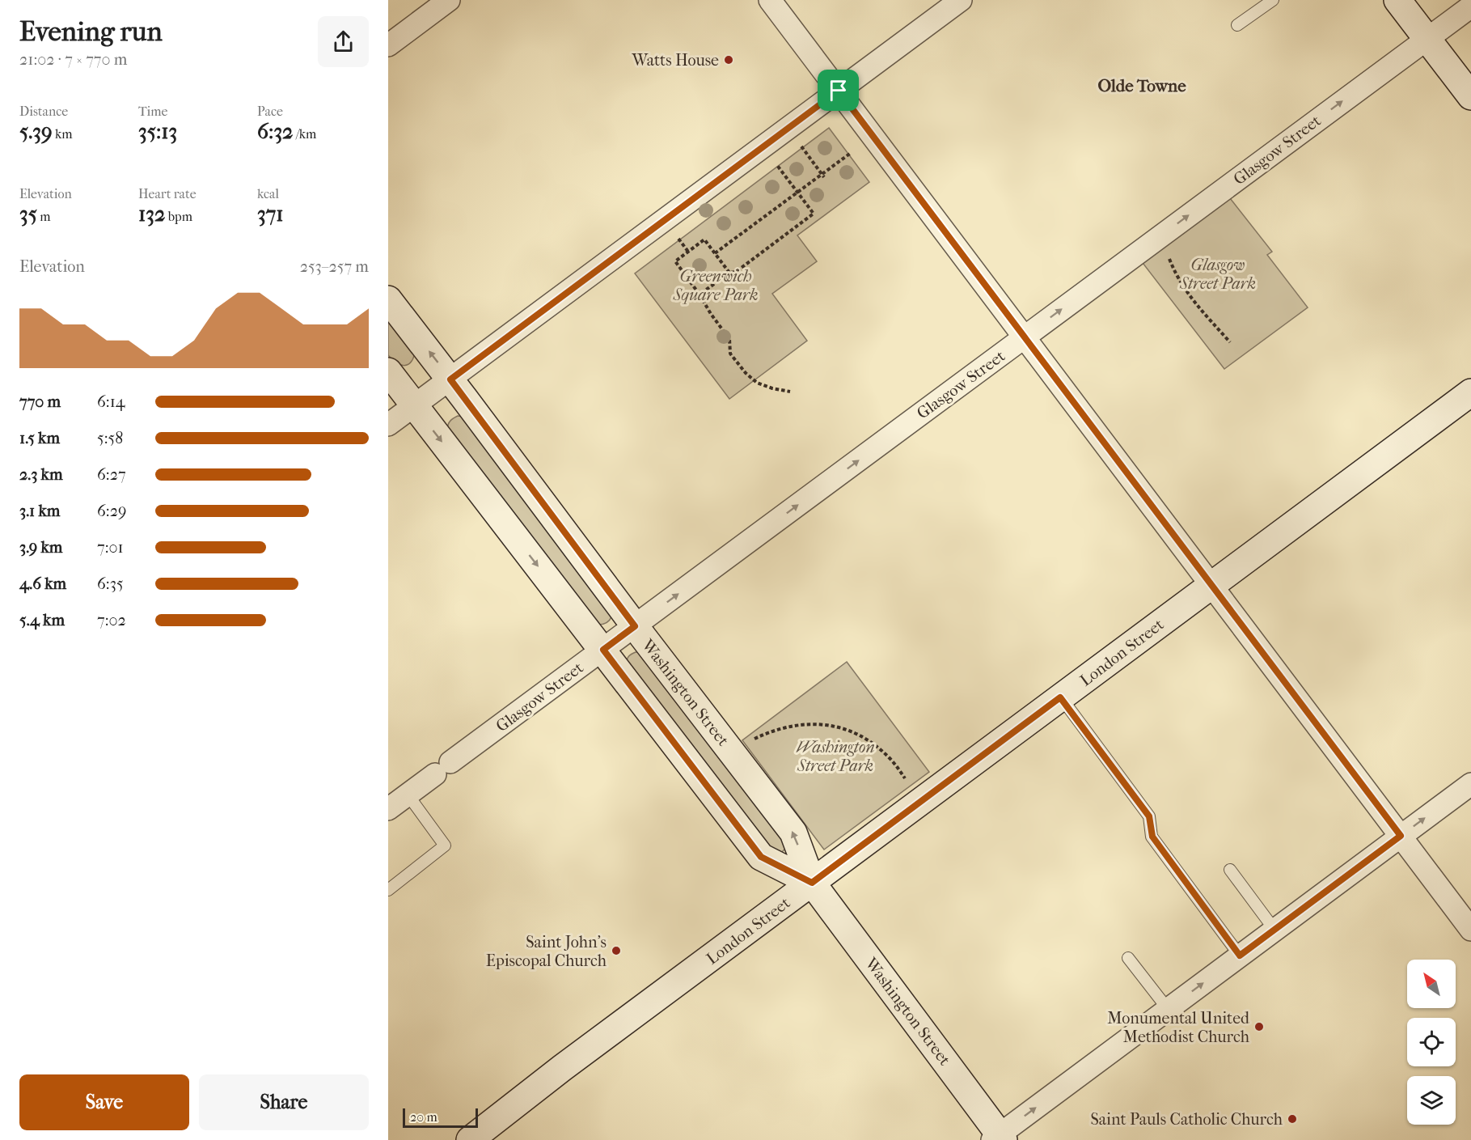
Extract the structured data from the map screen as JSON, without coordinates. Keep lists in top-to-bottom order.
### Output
{
  "streets": {
    "street": ["Glasgow Street", "London Street", "Washington Street"]
  },
  "crossings": [
    ["Glasgow Street", "Washington Street"],
    ["London Street", "Washington Street"]
  ],
  "one_way": ["Glasgow Street"],
  "districts": ["Olde Towne"],
  "parks": ["Glasgow Street Park", "Greenwich Square Park", "Washington Street Park"],
  "places": [
    "Watts House",
    "Saint John's Episcopal Church",
    "Monumental United Methodist Church",
    "Saint Pauls Catholic Church"
  ],
  "scale_bar": "20 m",
  "north": "top left",
  "page": {
    "heading": ["Evening run", "21:02 · 7 × 770 m"],
    "stats": [
      ["Distance", "5.39 km"],
      ["Time", "35:13"],
      ["Pace", "6:32 /km"],
      ["Elevation", "35 m"],
      ["Heart rate", "132 bpm"],
      ["kcal", "371"]
    ],
    "chart": ["Elevation", "253–257 m"],
    "list": [
      {
        "name": "770 m",
        "note": "6:14"
      },
      {
        "name": "1.5 km",
        "note": "5:58"
      },
      {
        "name": "2.3 km",
        "note": "6:27"
      },
      {
        "name": "3.1 km",
        "note": "6:29"
      },
      {
        "name": "3.9 km",
        "note": "7:01"
      },
      {
        "name": "4.6 km",
        "note": "6:35"
      },
      {
        "name": "5.4 km",
        "note": "7:02"
      }
    ],
    "buttons": ["Save", "Share"],
    "scale": "20 m"
  }
}
